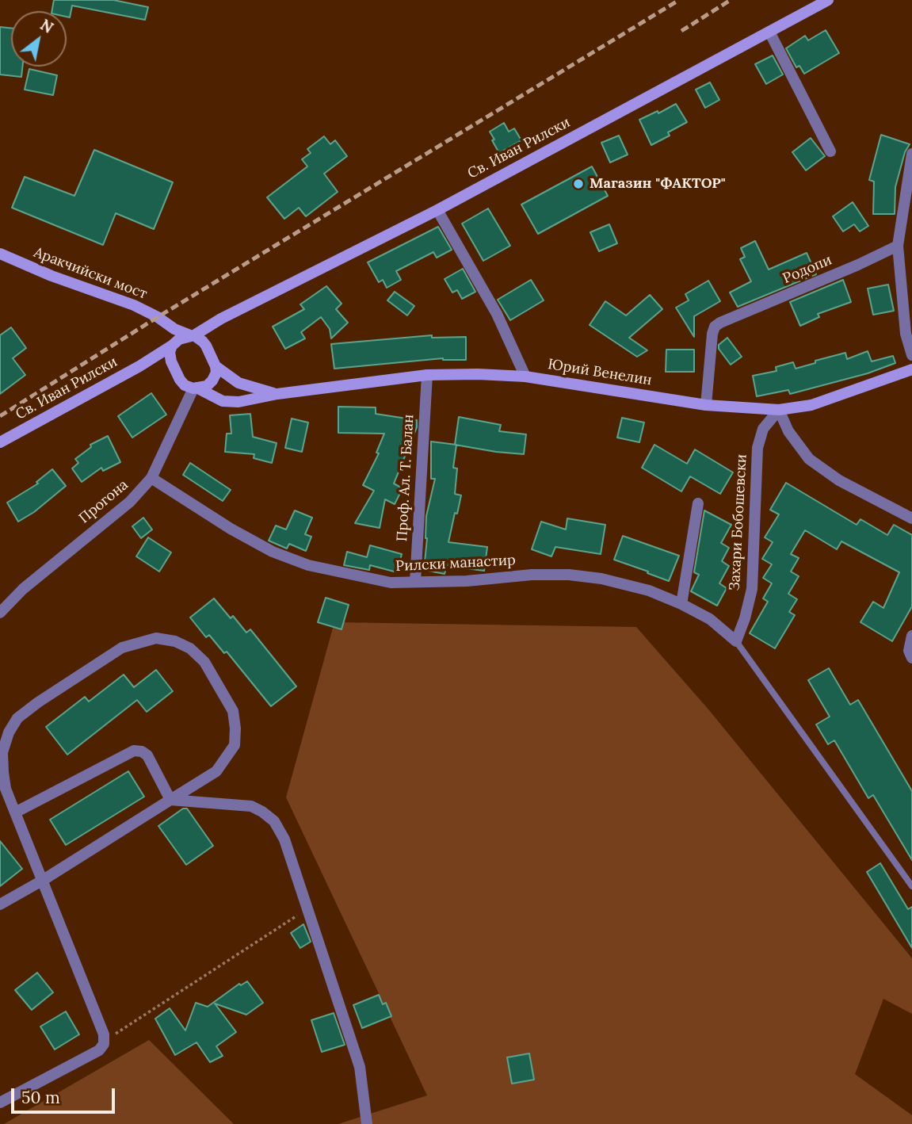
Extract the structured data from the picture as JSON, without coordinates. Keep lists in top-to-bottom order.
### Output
{
  "streets": {
    "street": [
      "Св. Иван Рилски",
      "Родопи",
      "Аракчийски мост",
      "Юрий Венелин",
      "Проф. Ал. Т. Балан",
      "Прогона",
      "Захари Бобошевски",
      "Рилски манастир"
    ]
  },
  "crossings": [
    ["Св. Иван Рилски", "Аракчийски мост"],
    ["Св. Иван Рилски", "Юрий Венелин"],
    ["Св. Иван Рилски", "Прогона"],
    ["Родопи", "Юрий Венелин"],
    ["Аракчийски мост", "Юрий Венелин"],
    ["Аракчийски мост", "Прогона"],
    ["Юрий Венелин", "Проф. Ал. Т. Балан"],
    ["Юрий Венелин", "Прогона"],
    ["Юрий Венелин", "Захари Бобошевски"],
    ["Проф. Ал. Т. Балан", "Рилски манастир"],
    ["Прогона", "Рилски манастир"],
    ["Захари Бобошевски", "Рилски манастир"]
  ],
  "places": ["Магазин \"ФАКТОР\""],
  "scale_bar": "50 m",
  "north": "top right"
}
